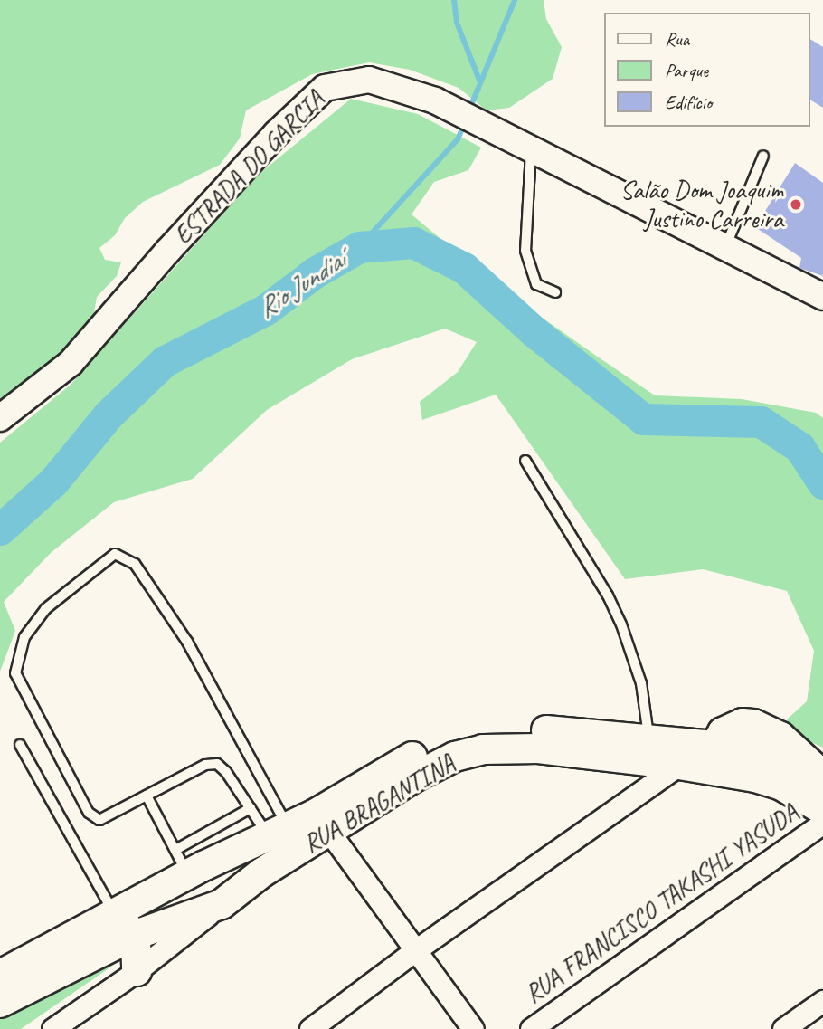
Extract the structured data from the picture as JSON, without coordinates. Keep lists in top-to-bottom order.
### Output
{
  "streets": {
    "main road": ["RUA BRAGANTINA"],
    "street": ["ESTRADA DO GARCIA", "RUA FRANCISCO TAKASHI YASUDA"]
  },
  "water": ["Rio Jundiaí"],
  "places": ["Salão Dom Joaquim Justino Carreira"],
  "legend": ["Rua", "Parque", "Edifício"]
}
